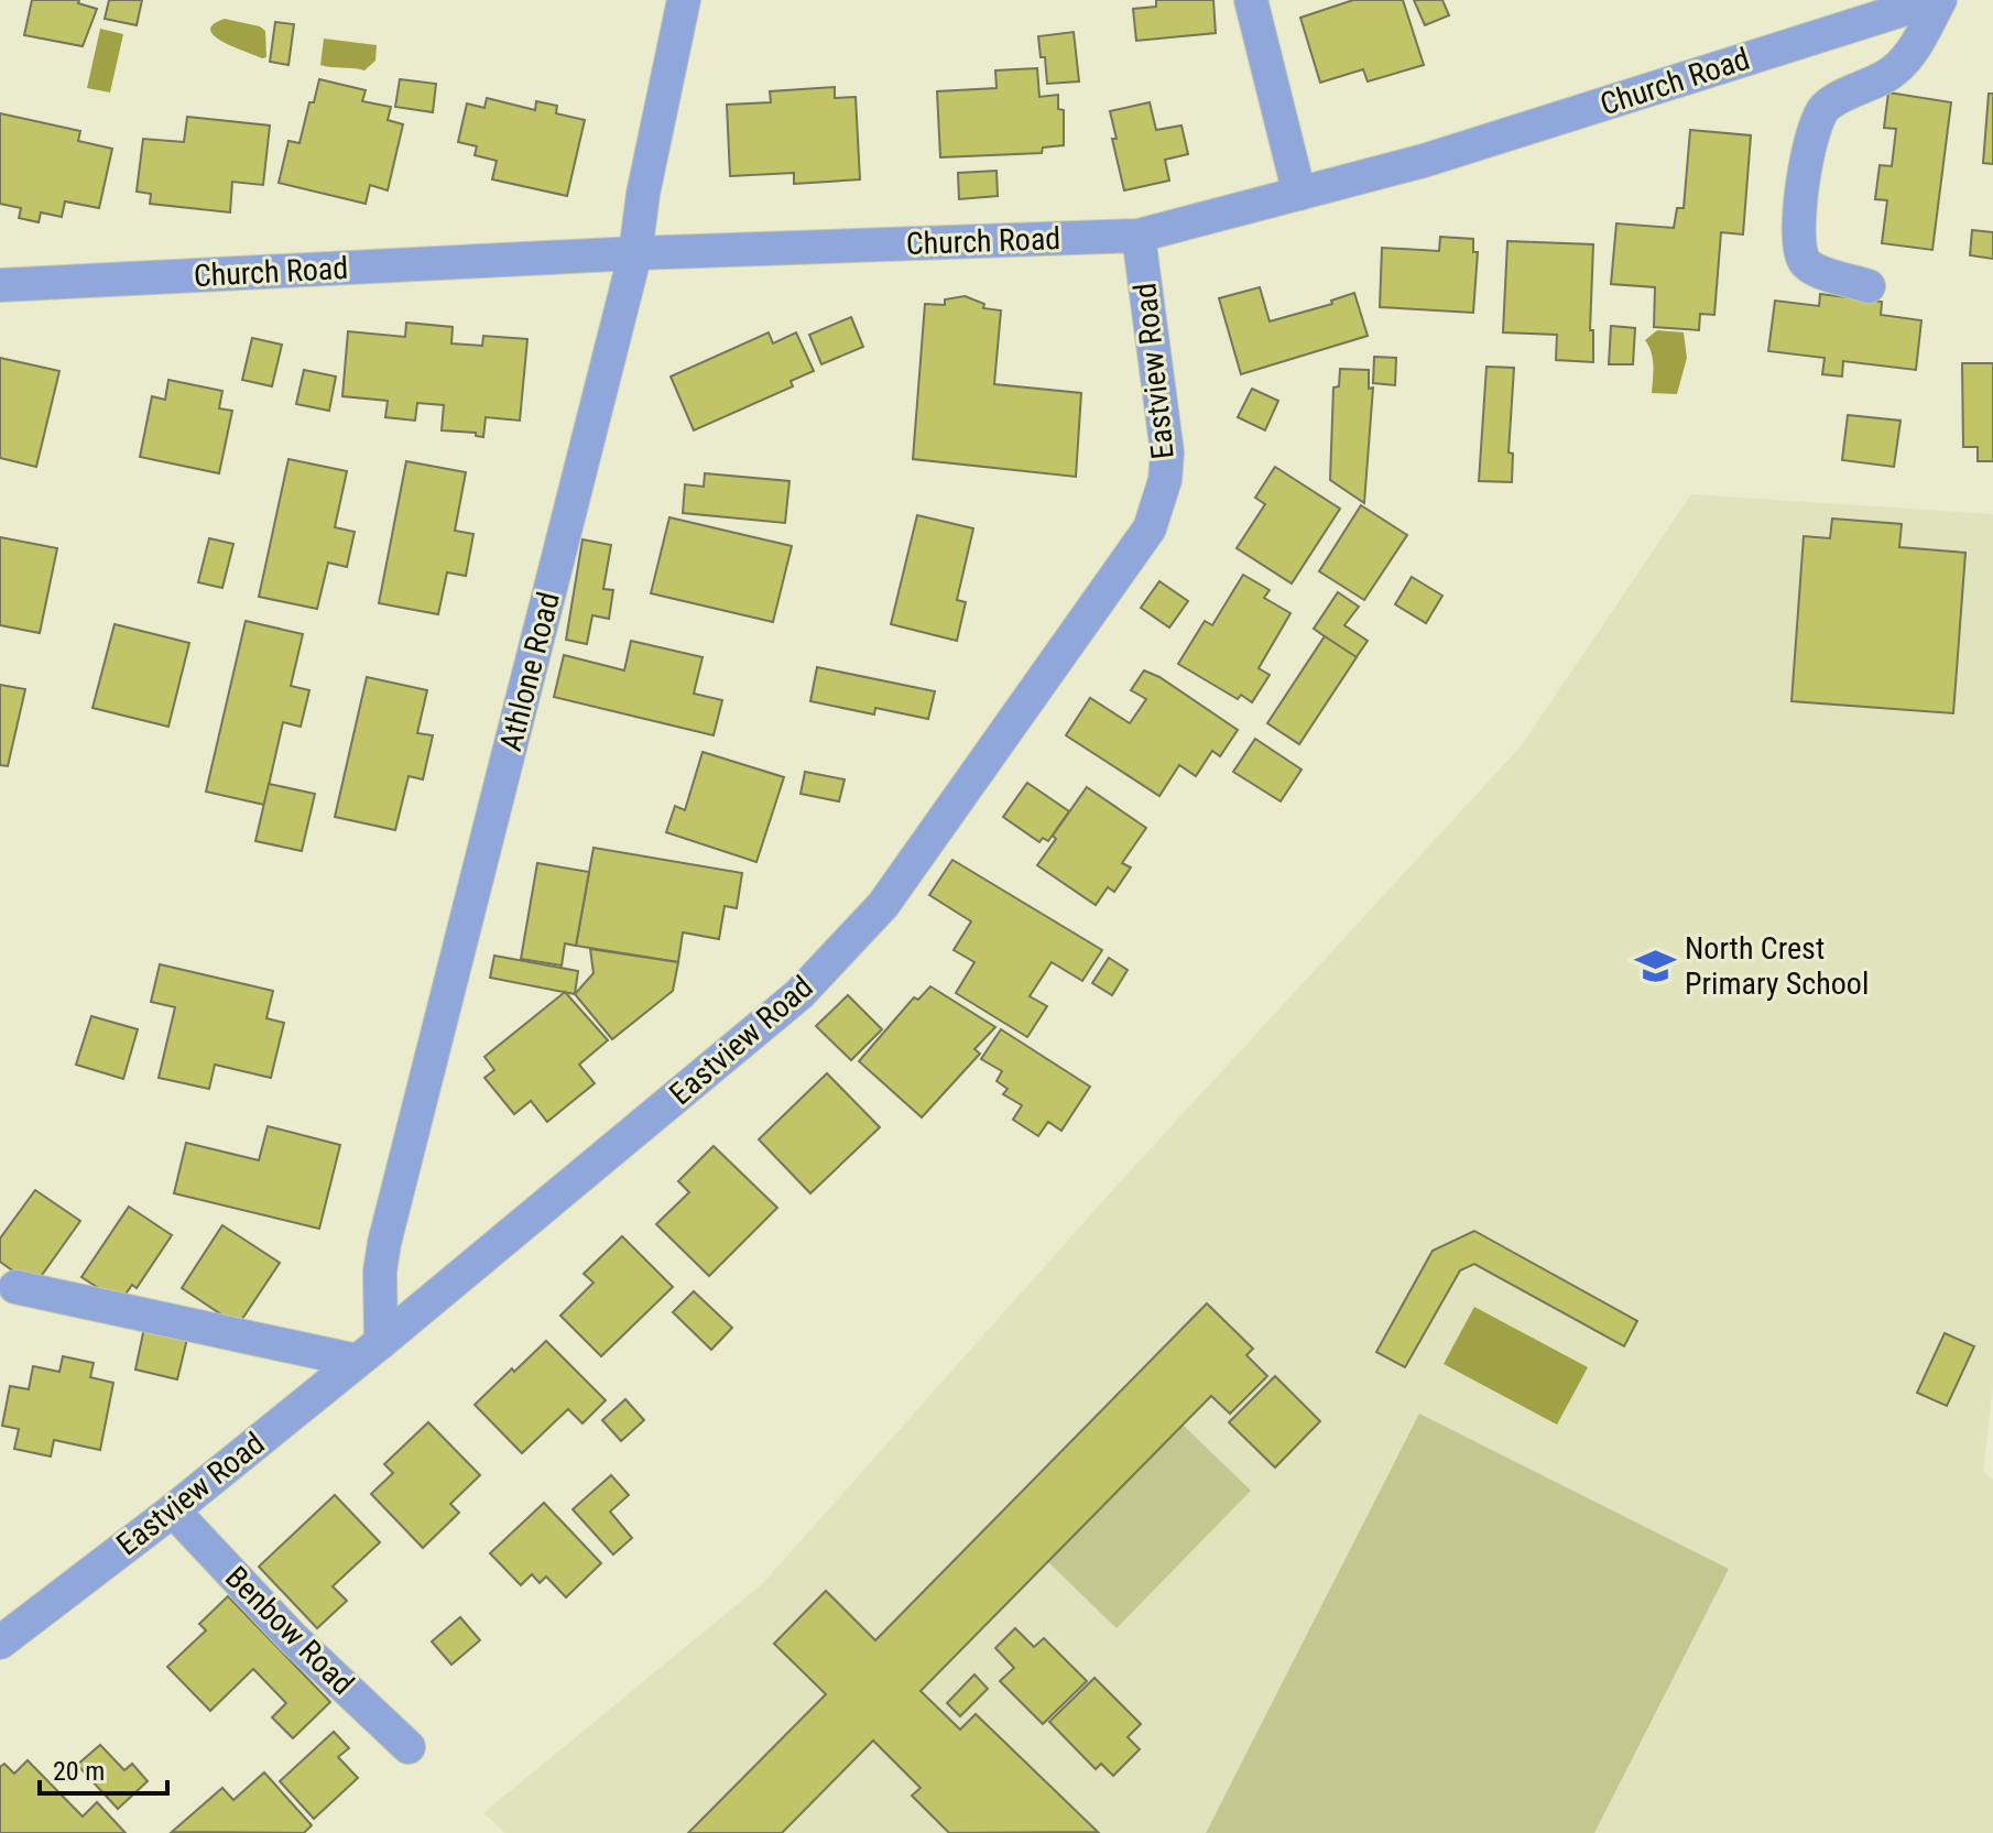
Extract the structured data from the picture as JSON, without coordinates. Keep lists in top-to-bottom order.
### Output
{
  "streets": {
    "street": [
      "Church Road",
      "Eastview Road",
      "Athlone Road",
      "Benbow Road"
    ]
  },
  "crossings": [
    ["Church Road", "Eastview Road"],
    ["Church Road", "Athlone Road"],
    ["Eastview Road", "Athlone Road"],
    ["Eastview Road", "Benbow Road"]
  ],
  "places": {
    "school or university": ["North Crest Primary School"]
  },
  "scale_bar": "20 m"
}
